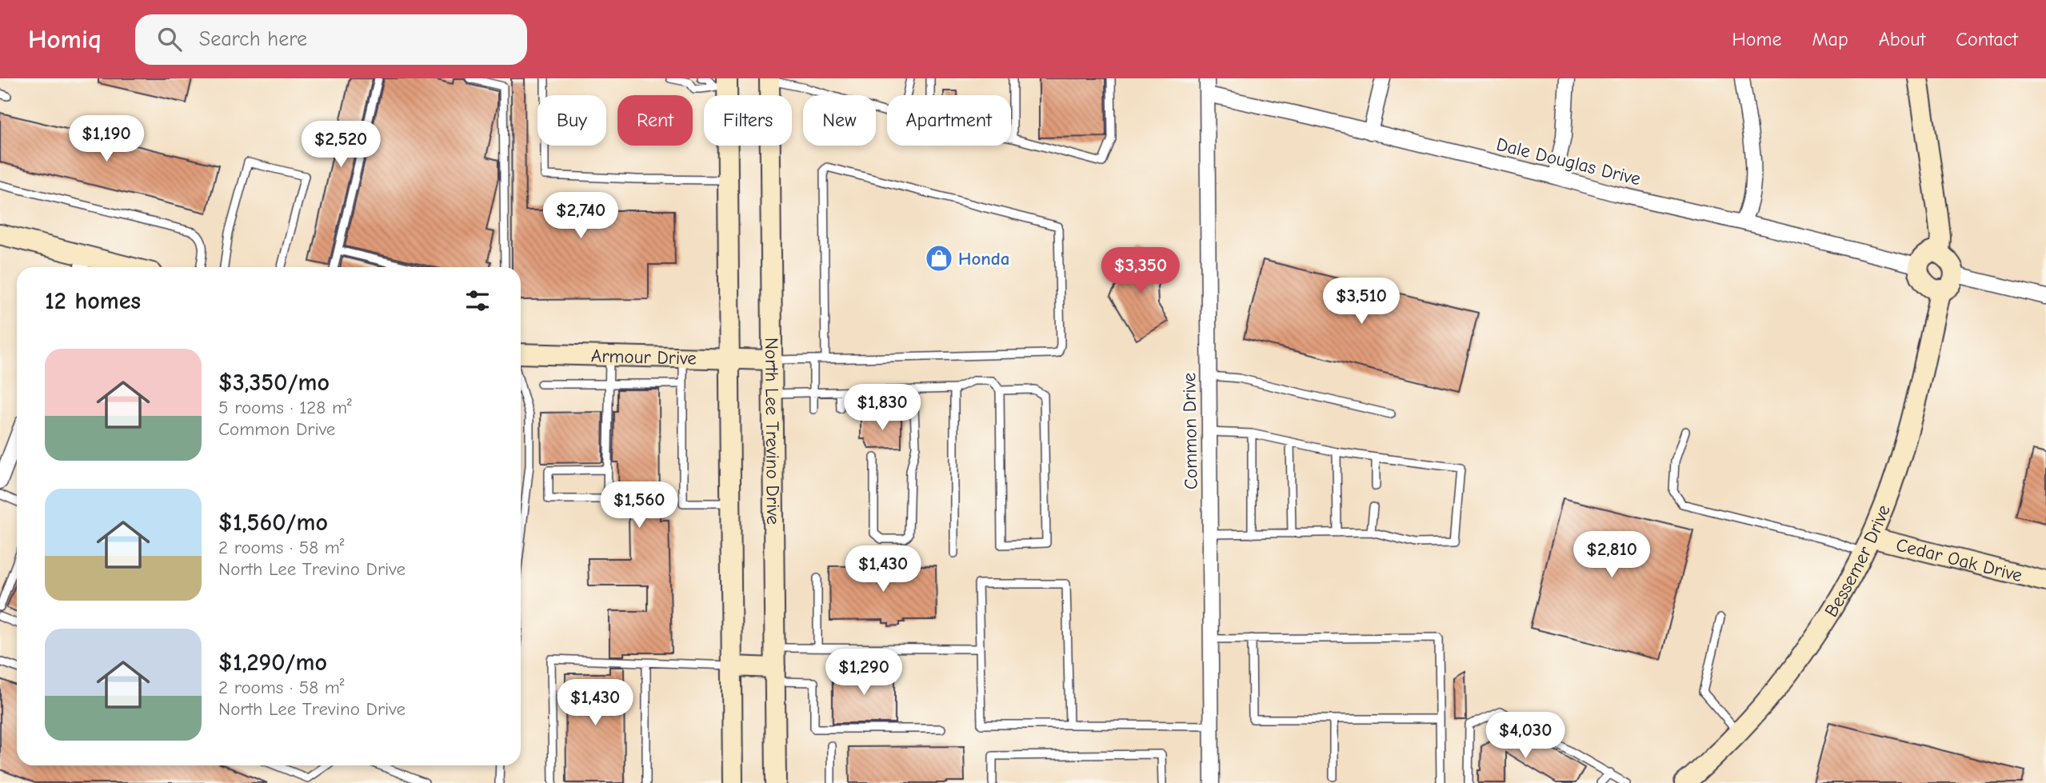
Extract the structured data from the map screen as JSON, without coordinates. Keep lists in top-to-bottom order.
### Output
{
  "streets": {
    "street": [
      "Dale Douglas Drive",
      "Armour Drive",
      "North Lee Trevino Drive",
      "Common Drive",
      "Bessemer Drive",
      "Cedar Oak Drive"
    ]
  },
  "crossings": [
    ["Dale Douglas Drive", "Common Drive"],
    ["Dale Douglas Drive", "Bessemer Drive"],
    ["Armour Drive", "North Lee Trevino Drive"],
    ["Bessemer Drive", "Cedar Oak Drive"]
  ],
  "places": {
    "shop": ["Honda"]
  },
  "page": {
    "header": "Homiq",
    "search": "Search here",
    "nav": [
      "Home",
      "Map",
      "About",
      "Contact"
    ],
    "chip": [
      "Buy",
      "Rent",
      "Filters",
      "New",
      "Apartment"
    ],
    "price": [
      "$1,190",
      "$2,520",
      "$2,740",
      "$3,350",
      "$3,510",
      "$1,830",
      "$1,560",
      "$2,810",
      "$1,430",
      "$1,290",
      "$1,430",
      "$4,030"
    ],
    "heading": "12 homes",
    "list": [
      {
        "name": "$3,350/mo",
        "note": "5 rooms · 128 m² · Common Drive"
      },
      {
        "name": "$1,560/mo",
        "note": "2 rooms · 58 m² · North Lee Trevino Drive"
      },
      {
        "name": "$1,290/mo",
        "note": "2 rooms · 58 m² · North Lee Trevino Drive"
      }
    ]
  }
}
